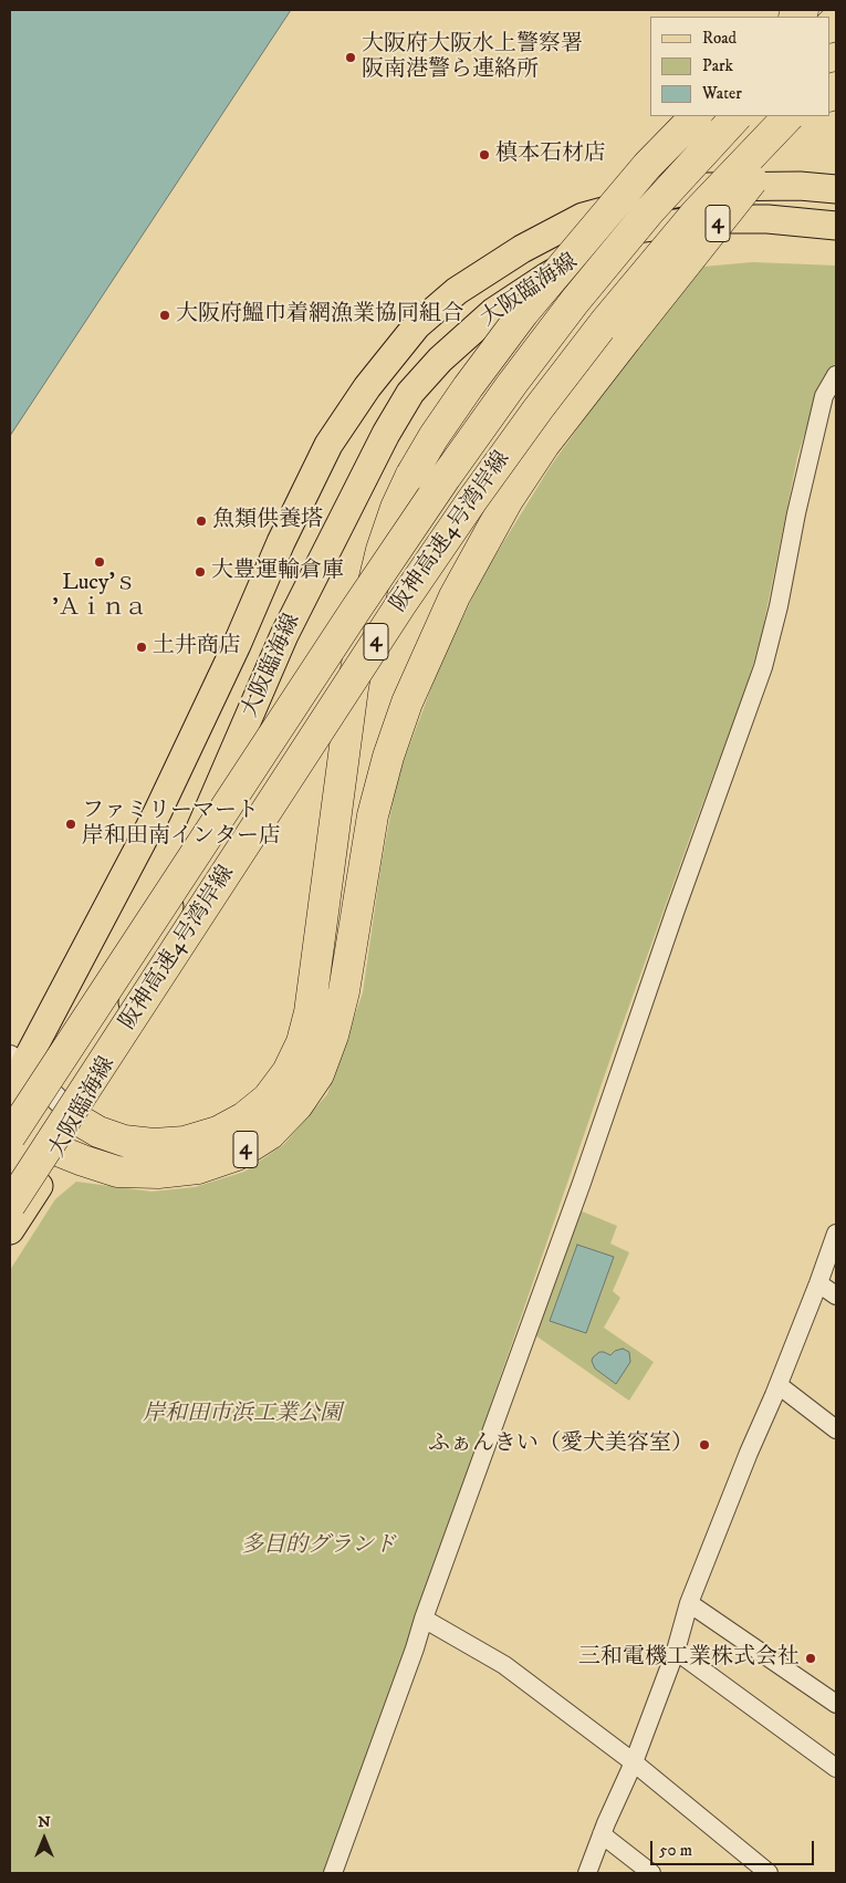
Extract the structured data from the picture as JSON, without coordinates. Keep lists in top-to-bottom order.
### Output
{
  "streets": {
    "highway": ["4", "阪神高速4号湾岸線"],
    "main road": ["大阪臨海線"]
  },
  "crossings": [
    ["4", "大阪臨海線"]
  ],
  "parks": ["岸和田市浜工業公園", "多目的グランド"],
  "places": [
    "大阪府大阪水上警察署 阪南港警ら連絡所",
    "槙本石材店",
    "大阪府鰮巾着網漁業協同組合",
    "魚類供養塔",
    "Lucy’ｓ ’Ａｉｎａ",
    "大豊運輸倉庫",
    "土井商店",
    "ファミリーマート 岸和田南インター店",
    "ふぁんきい（愛犬美容室）",
    "三和電機工業株式会社"
  ],
  "legend": ["Road", "Park", "Water"],
  "scale_bar": "50 m",
  "north": "top"
}
